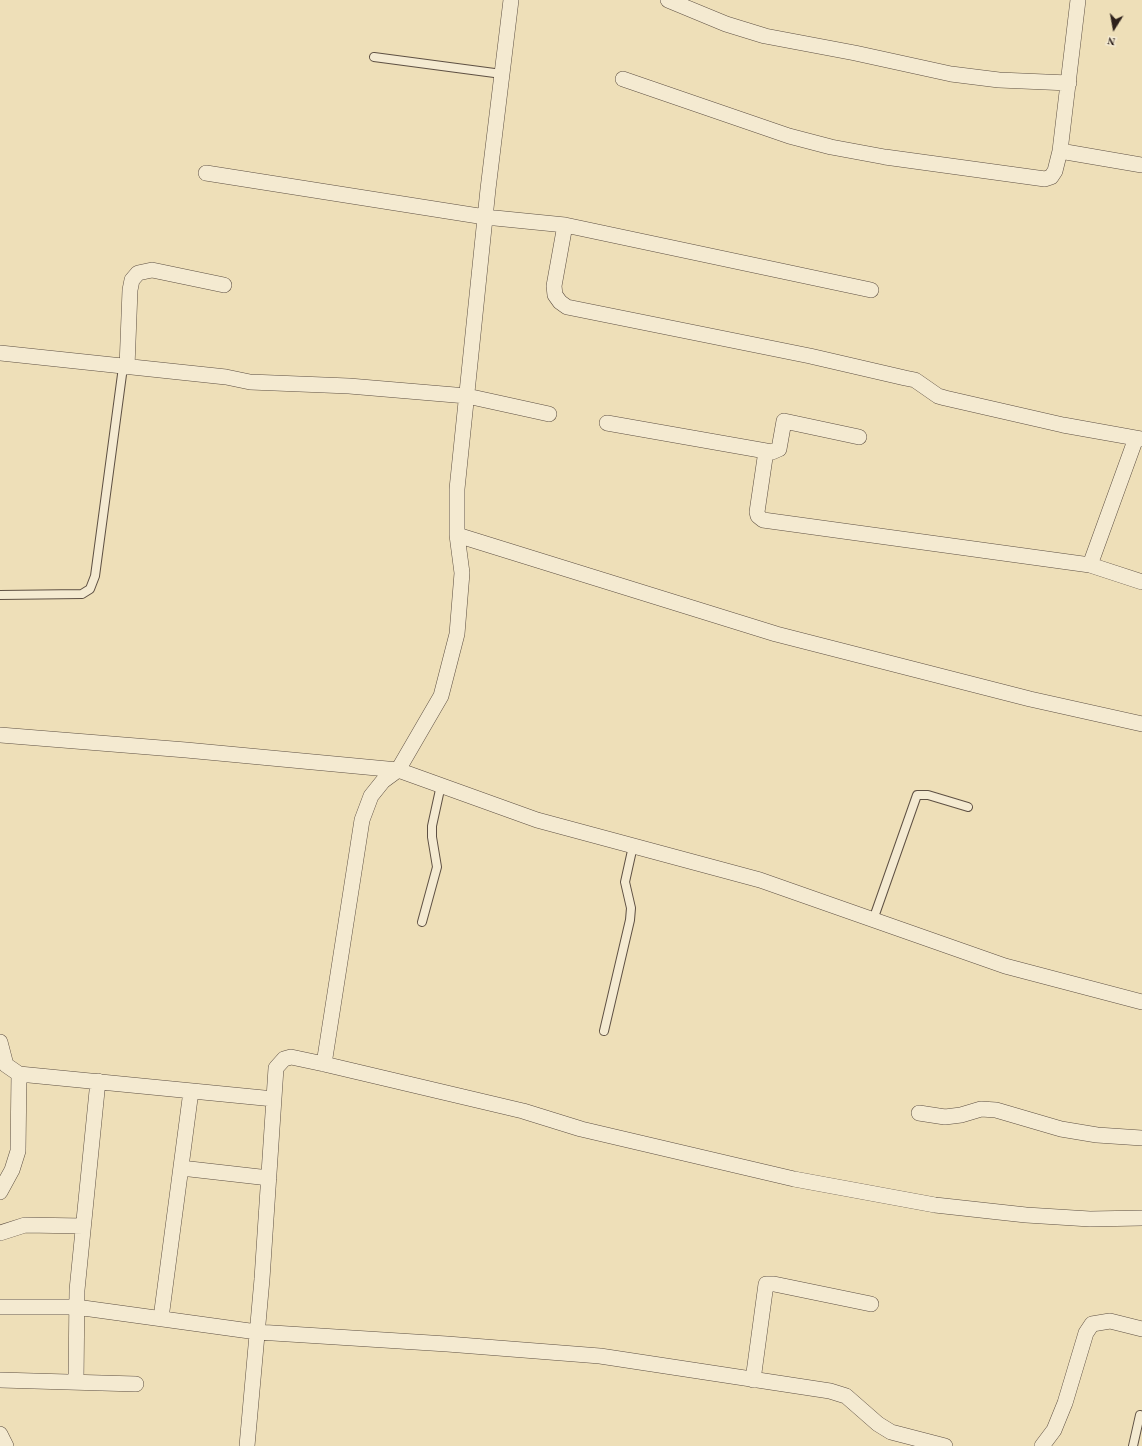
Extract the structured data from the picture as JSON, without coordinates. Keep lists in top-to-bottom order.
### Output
{
  "north": "bottom"
}
